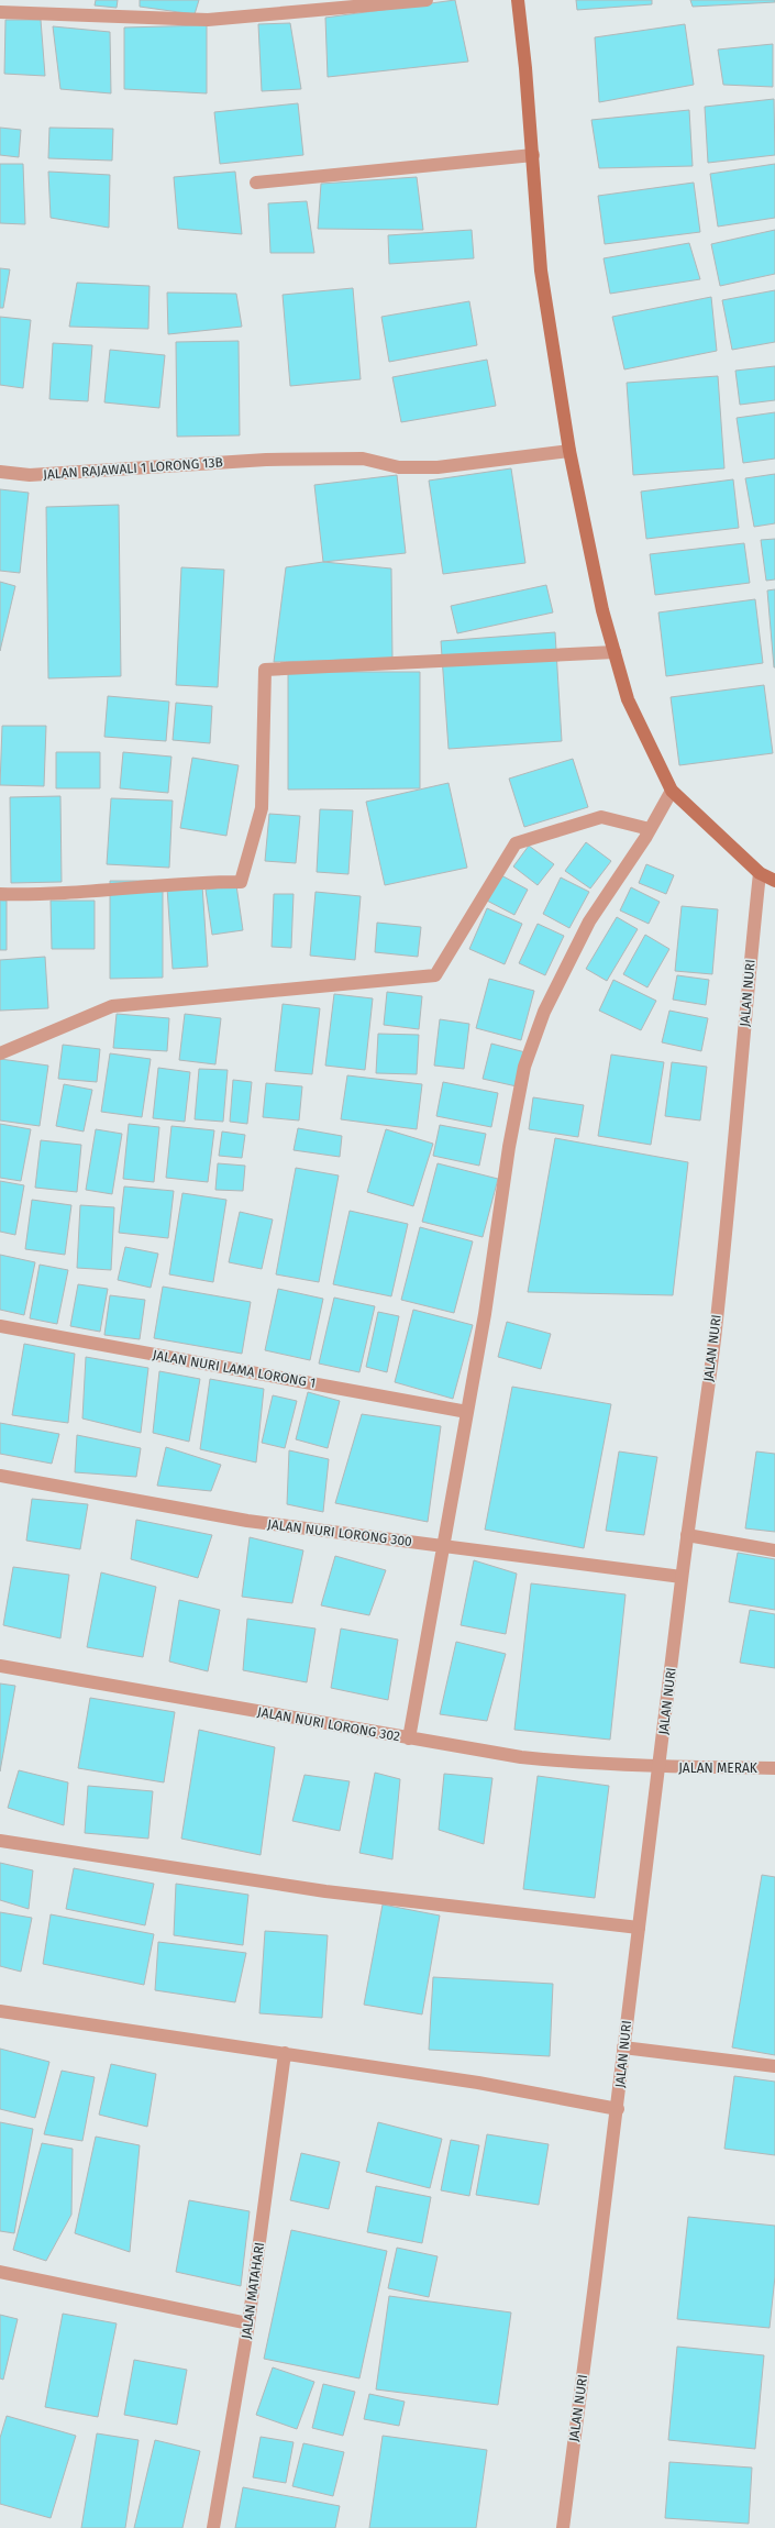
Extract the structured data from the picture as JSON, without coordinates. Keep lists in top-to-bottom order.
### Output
{
  "streets": {
    "street": [
      "JALAN RAJAWALI 1 LORONG 13B",
      "JALAN NURI",
      "JALAN NURI LAMA LORONG 1",
      "JALAN NURI LORONG 300",
      "JALAN NURI LORONG 302",
      "JALAN MERAK",
      "JALAN MATAHARI"
    ]
  },
  "crossings": [
    ["JALAN NURI", "JALAN NURI LORONG 300"],
    ["JALAN NURI", "JALAN NURI LORONG 302"],
    ["JALAN NURI", "JALAN MERAK"],
    ["JALAN NURI LORONG 302", "JALAN MERAK"]
  ]
}
